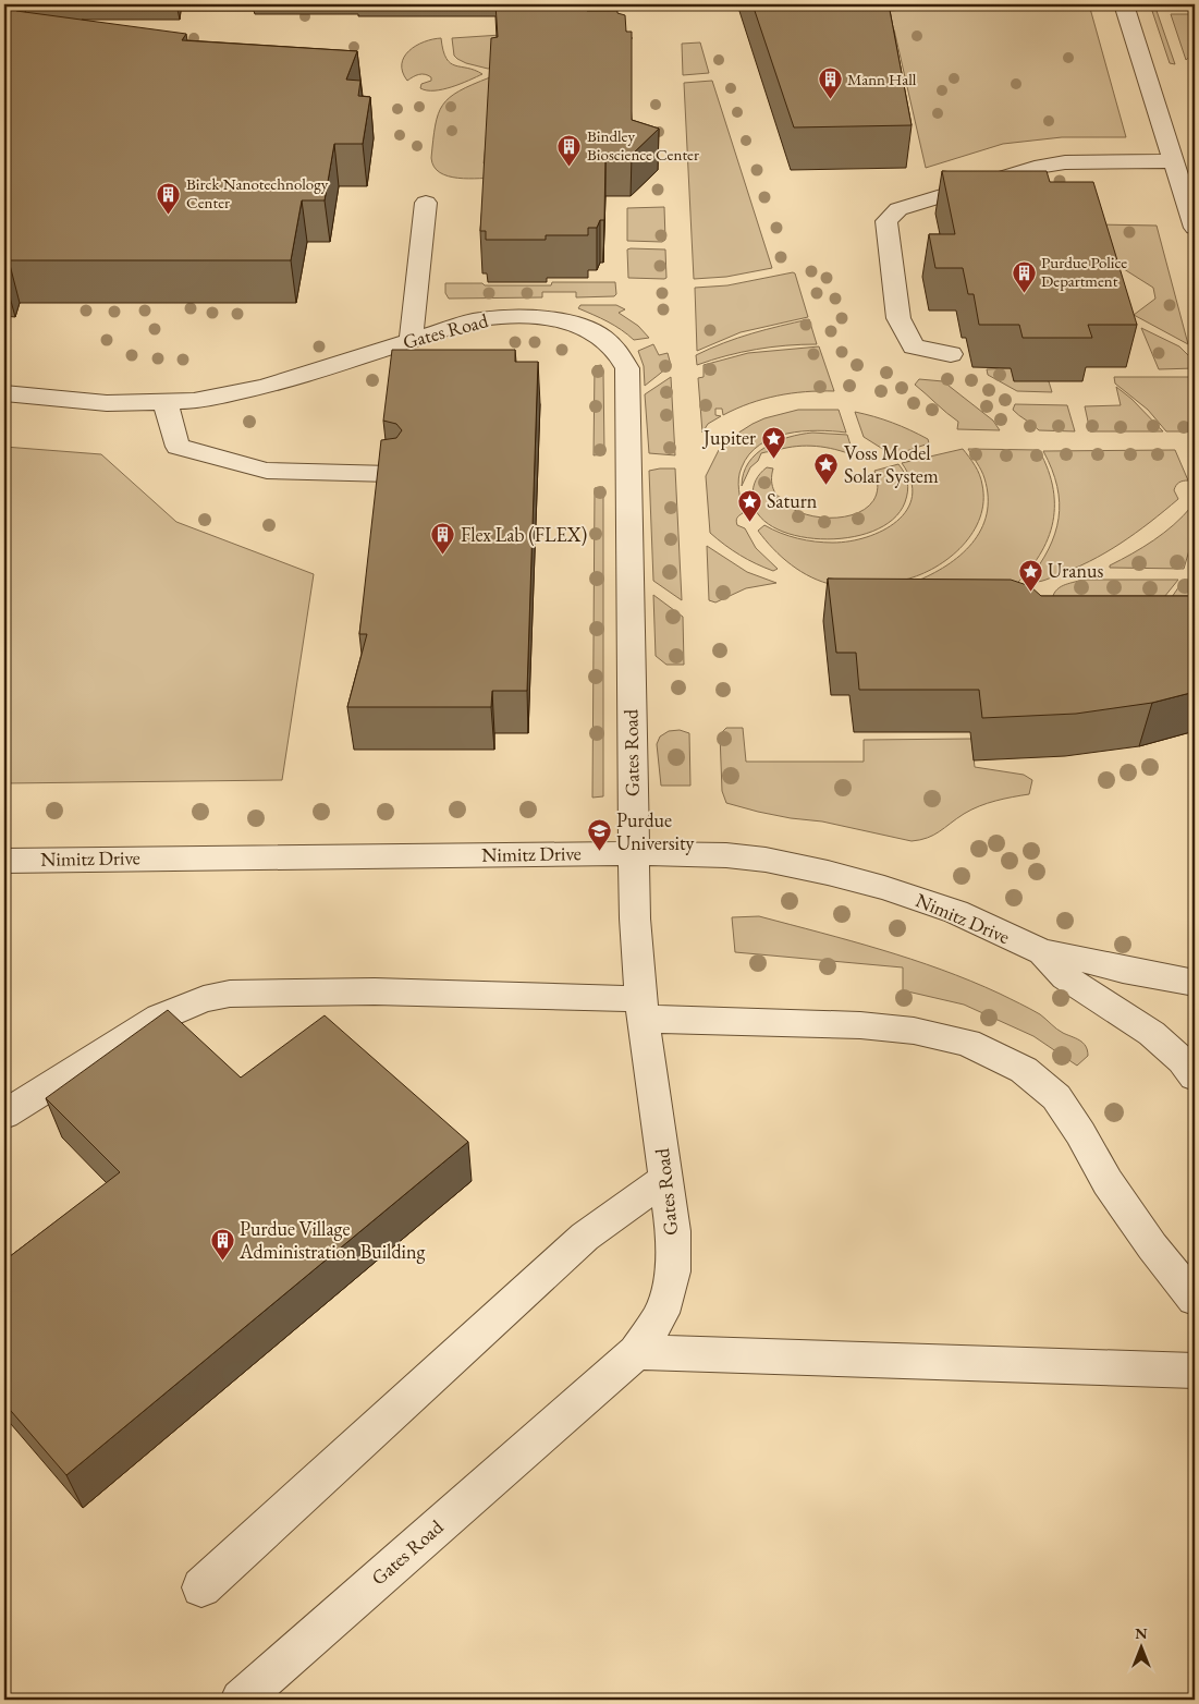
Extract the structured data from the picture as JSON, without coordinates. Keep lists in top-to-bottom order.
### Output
{
  "streets": {
    "street": ["Gates Road", "Nimitz Drive"]
  },
  "crossings": [
    ["Gates Road", "Nimitz Drive"]
  ],
  "places": {
    "building": [
      "Mann Hall",
      "Bindley Bioscience Center",
      "Birck Nanotechnology Center",
      "Purdue Police Department",
      "Flex Lab (FLEX)",
      "Purdue Village Administration Building"
    ],
    "place": [
      "Jupiter",
      "Voss Model Solar System",
      "Saturn",
      "Uranus"
    ],
    "school or university": ["Purdue University"]
  },
  "north": "top"
}
